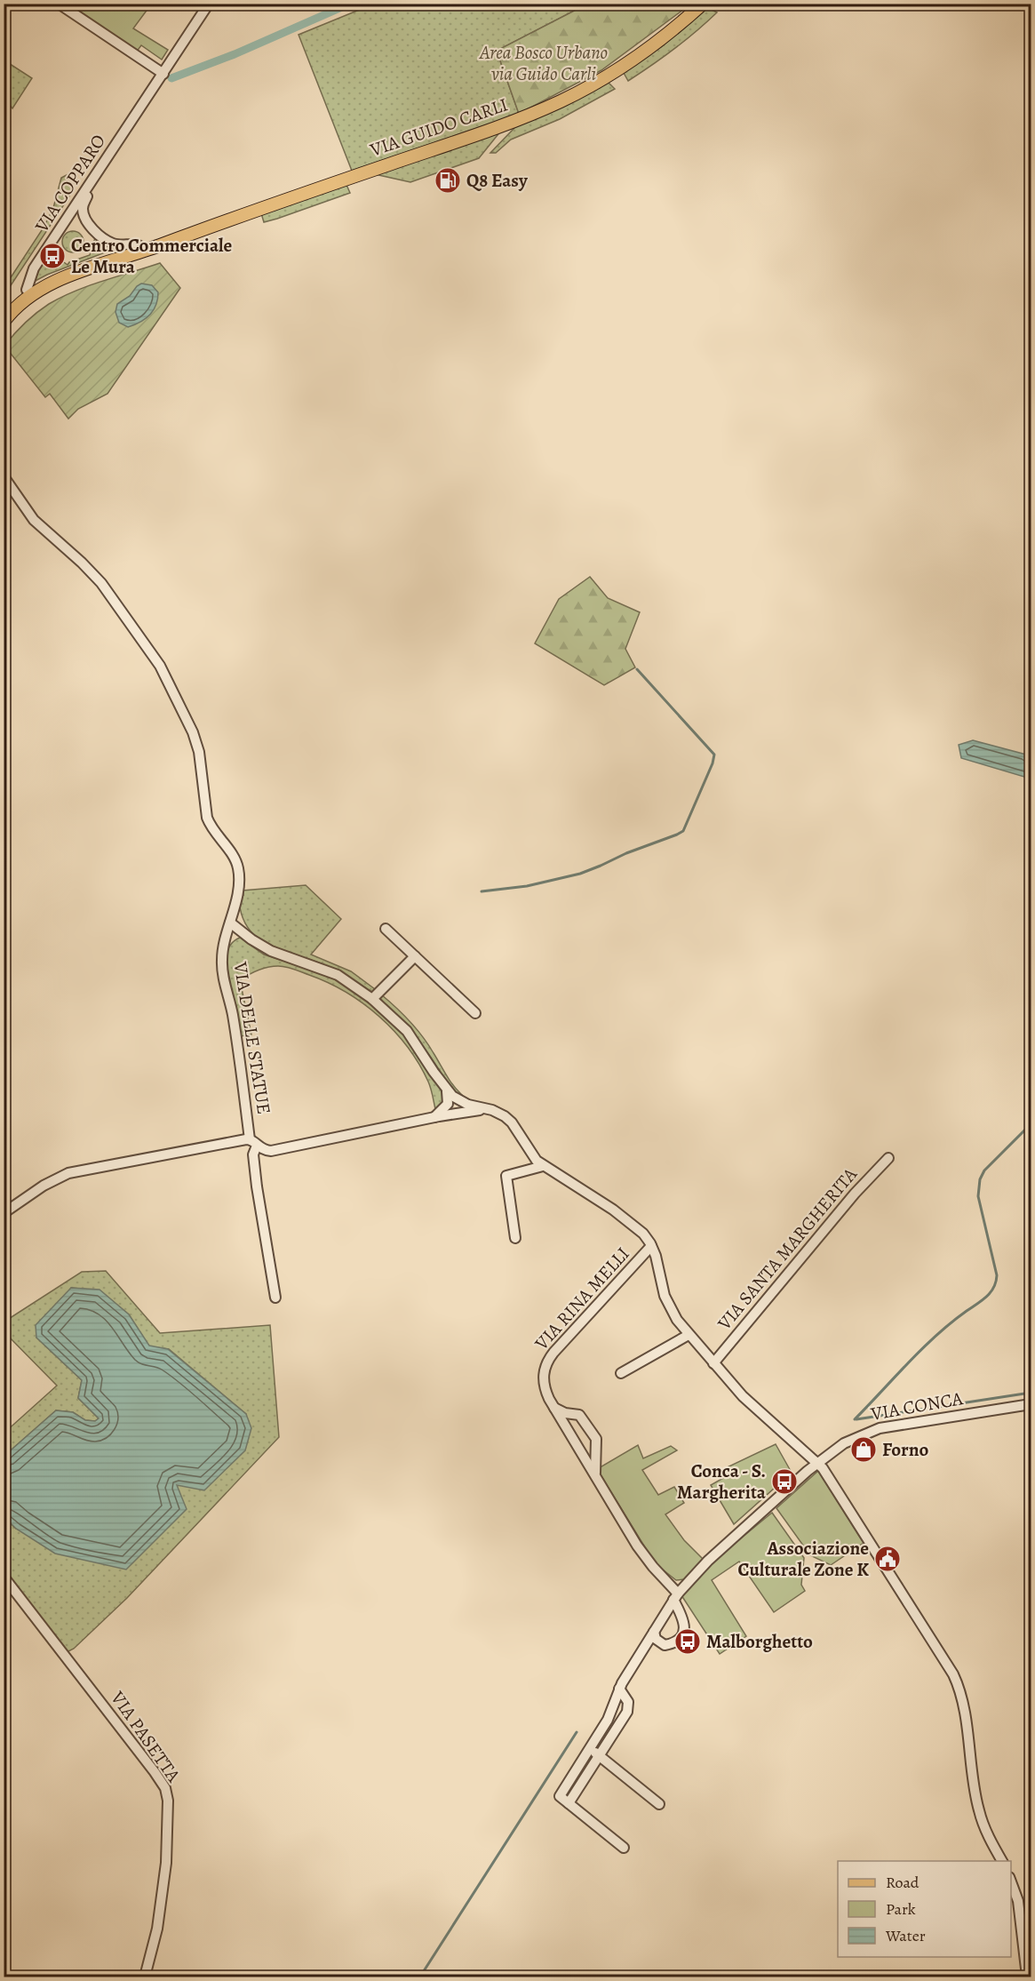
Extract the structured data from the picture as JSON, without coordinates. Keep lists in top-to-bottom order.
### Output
{
  "streets": {
    "main road": ["VIA GUIDO CARLI"],
    "street": [
      "VIA COPPARO",
      "VIA DELLE STATUE",
      "VIA SANTA MARGHERITA",
      "VIA RINA MELLI",
      "VIA CONCA",
      "VIA PASETTA"
    ]
  },
  "crossings": [
    ["VIA GUIDO CARLI", "VIA COPPARO"],
    ["VIA RINA MELLI", "VIA CONCA"]
  ],
  "parks": ["Area Bosco Urbano via Guido Carli"],
  "places": {
    "fuel station": ["Q8 Easy"],
    "bus stop": ["Centro Commerciale Le Mura", "Conca - S. Margherita", "Malborghetto"],
    "shop": ["Forno"],
    "public building": ["Associazione Culturale Zone K"]
  },
  "legend": ["Road", "Park", "Water"]
}
